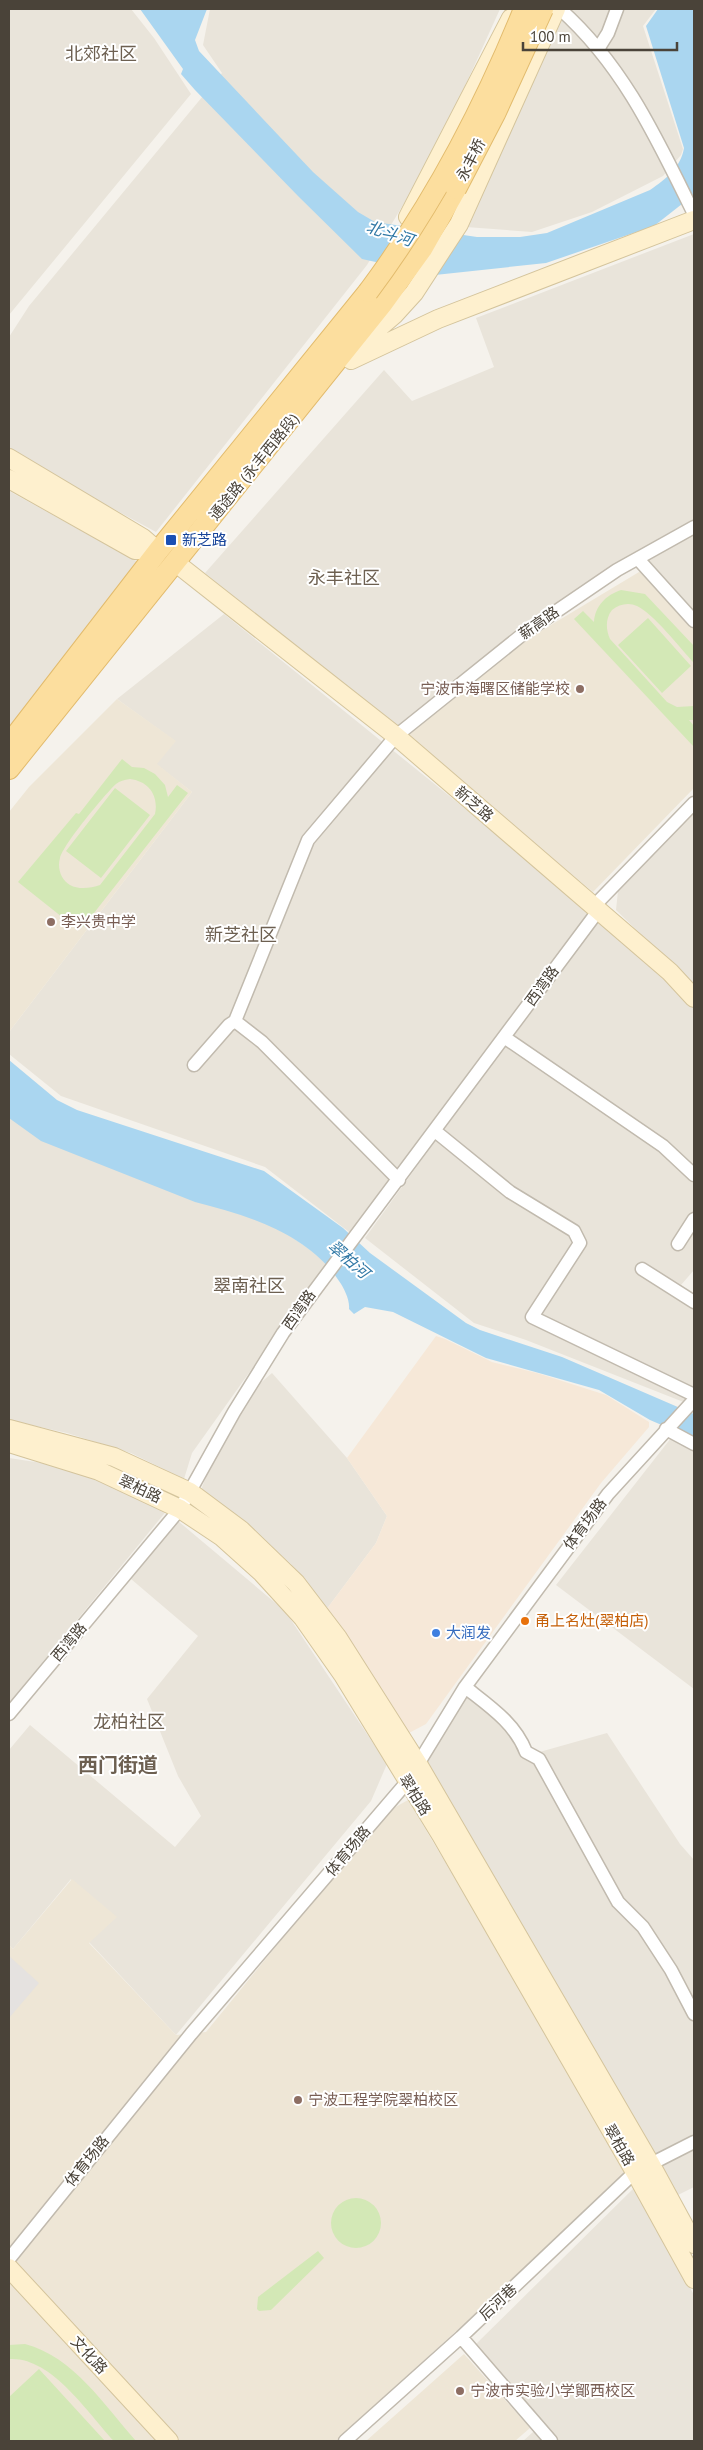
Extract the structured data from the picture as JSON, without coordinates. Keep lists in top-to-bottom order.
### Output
{
  "streets": {
    "main road": [
      "永丰桥",
      "通途路 (永丰西路段)",
      "新芝路",
      "翠柏路",
      "文化路"
    ],
    "street": [
      "薪高路",
      "西湾路",
      "体育场路",
      "后河巷"
    ]
  },
  "crossings": [
    ["永丰桥", "通途路 (永丰西路段)"],
    ["通途路 (永丰西路段)", "新芝路"],
    ["薪高路", "新芝路"],
    ["新芝路", "西湾路"],
    ["西湾路", "翠柏路"],
    ["翠柏路", "体育场路"],
    ["翠柏路", "后河巷"]
  ],
  "districts": [
    "北郊社区",
    "永丰社区",
    "新芝社区",
    "翠南社区",
    "龙柏社区",
    "西门街道"
  ],
  "water": ["北斗河", "翠柏河"],
  "places": {
    "transit": ["新芝路"],
    "other": [
      "宁波市海曙区储能学校",
      "李兴贵中学",
      "甬上名灶(翠柏店)",
      "大润发",
      "宁波工程学院翠柏校区",
      "宁波市实验小学鄮西校区"
    ]
  },
  "scale_bar": "100 m"
}
